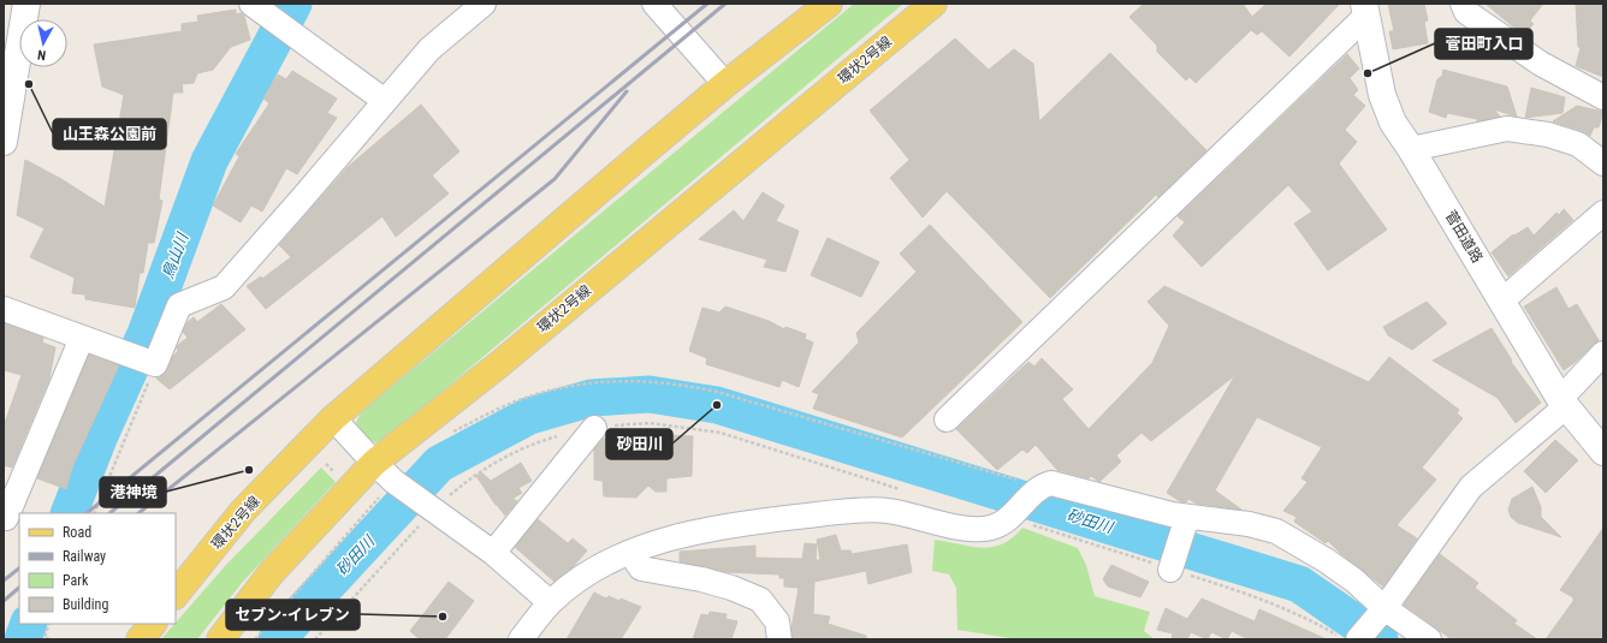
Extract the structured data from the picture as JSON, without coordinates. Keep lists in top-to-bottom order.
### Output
{
  "streets": {
    "main road": ["環状2号線"],
    "street": ["菅田道路"]
  },
  "water": ["鳥山川", "砂田川"],
  "places": [
    "菅田町入口",
    "山王森公園前",
    "砂田川",
    "港神境",
    "セブン-イレブン"
  ],
  "legend": [
    "Road",
    "Railway",
    "Park",
    "Building"
  ],
  "north": "bottom"
}
